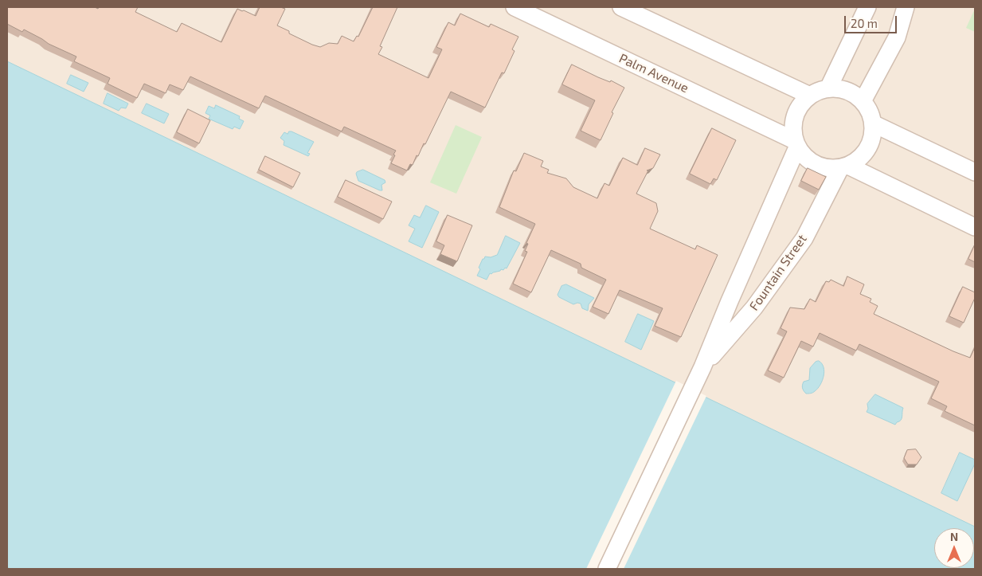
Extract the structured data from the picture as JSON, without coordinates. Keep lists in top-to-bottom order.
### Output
{
  "streets": {
    "street": ["Palm Avenue", "Fountain Street"]
  },
  "crossings": [
    ["Palm Avenue", "Fountain Street"]
  ],
  "scale_bar": "20 m",
  "north": "top"
}
